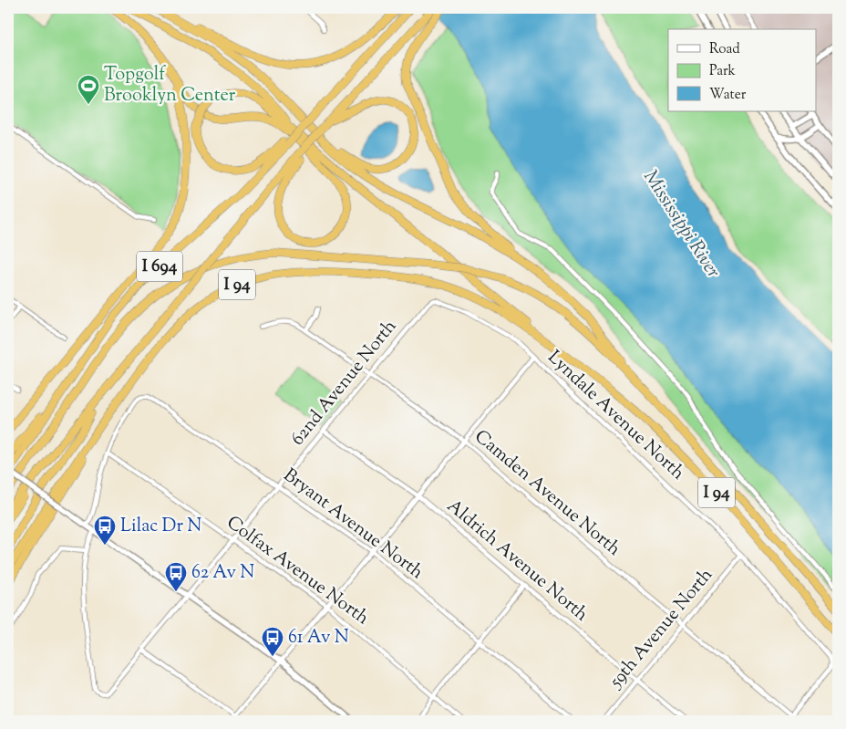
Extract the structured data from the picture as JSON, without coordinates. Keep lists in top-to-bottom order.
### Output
{
  "streets": {
    "highway": ["I 694", "I 94"],
    "street": [
      "62nd Avenue North",
      "Lyndale Avenue North",
      "Camden Avenue North",
      "Bryant Avenue North",
      "Aldrich Avenue North",
      "Colfax Avenue North",
      "59th Avenue North"
    ]
  },
  "crossings": [
    ["62nd Avenue North", "Lyndale Avenue North"],
    ["62nd Avenue North", "Camden Avenue North"],
    ["62nd Avenue North", "Bryant Avenue North"],
    ["62nd Avenue North", "Aldrich Avenue North"],
    ["62nd Avenue North", "Colfax Avenue North"],
    ["Lyndale Avenue North", "Camden Avenue North"],
    ["Lyndale Avenue North", "59th Avenue North"],
    ["Camden Avenue North", "59th Avenue North"],
    ["Bryant Avenue North", "Colfax Avenue North"],
    ["Aldrich Avenue North", "59th Avenue North"]
  ],
  "water": ["Mississippi River"],
  "places": {
    "sports": ["Topgolf Brooklyn Center"],
    "bus stop": ["Lilac Dr N", "62 Av N", "61 Av N"]
  },
  "legend": ["Road", "Park", "Water"]
}
